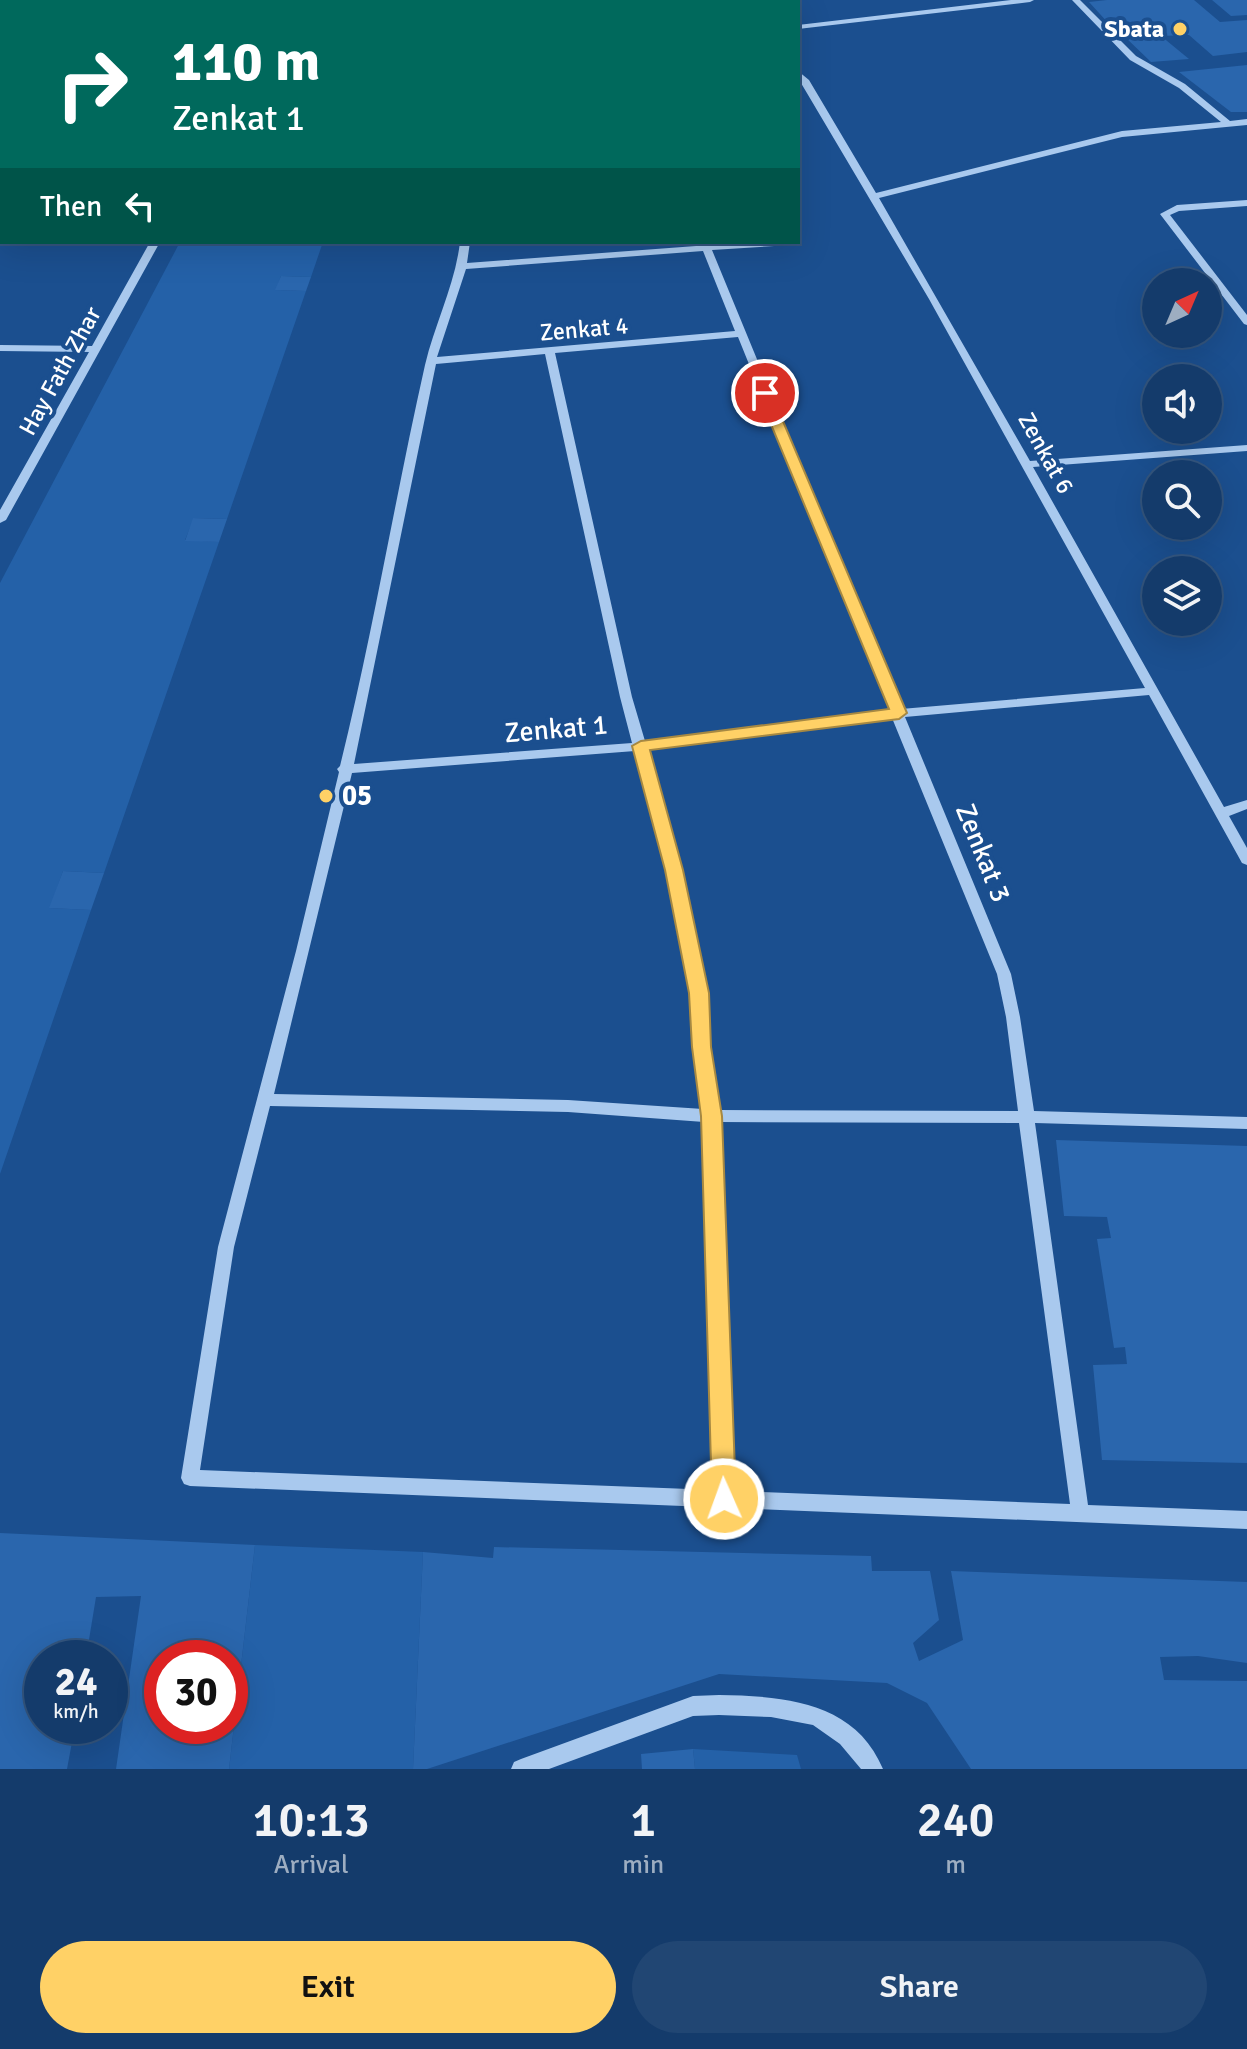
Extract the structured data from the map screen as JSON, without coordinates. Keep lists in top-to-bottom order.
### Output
{
  "streets": {
    "street": [
      "Zenkat 4",
      "Hay Fath Zhar",
      "Zenkat 6",
      "Zenkat 1",
      "Zenkat 3"
    ]
  },
  "crossings": [
    ["Zenkat 4", "Zenkat 3"],
    ["Zenkat 6", "Zenkat 1"],
    ["Zenkat 1", "Zenkat 3"]
  ],
  "places": ["Sbata", "05"],
  "north": "top right",
  "page": {
    "turn": ["110 m", "Zenkat 1"],
    "then": "Then",
    "speed": "24 km/h",
    "limit": "30",
    "eta": [
      "10:13",
      "Arrival",
      "1",
      "min",
      "240",
      "m"
    ],
    "buttons": ["Exit", "Share"]
  }
}
